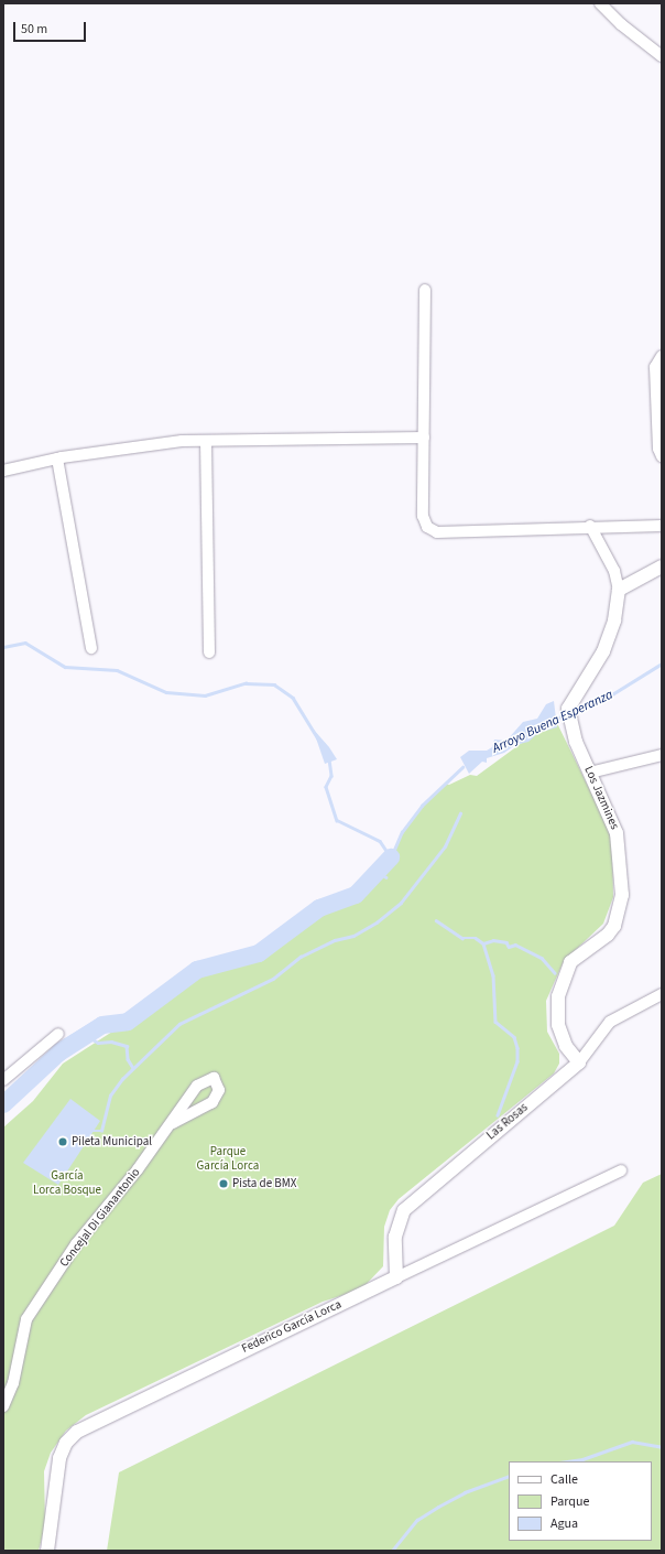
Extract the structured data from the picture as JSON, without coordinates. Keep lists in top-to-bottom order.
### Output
{
  "streets": {
    "street": [
      "Los Jazmines",
      "Las Rosas",
      "Concejal Di Gianantonio",
      "Federico García Lorca"
    ]
  },
  "crossings": [
    ["Los Jazmines", "Las Rosas"],
    ["Las Rosas", "Federico García Lorca"]
  ],
  "water": ["Arroyo Buena Esperanza"],
  "parks": ["Parque García Lorca", "García Lorca Bosque"],
  "places": ["Pileta Municipal", "Pista de BMX"],
  "legend": ["Calle", "Parque", "Agua"],
  "scale_bar": "50 m"
}
